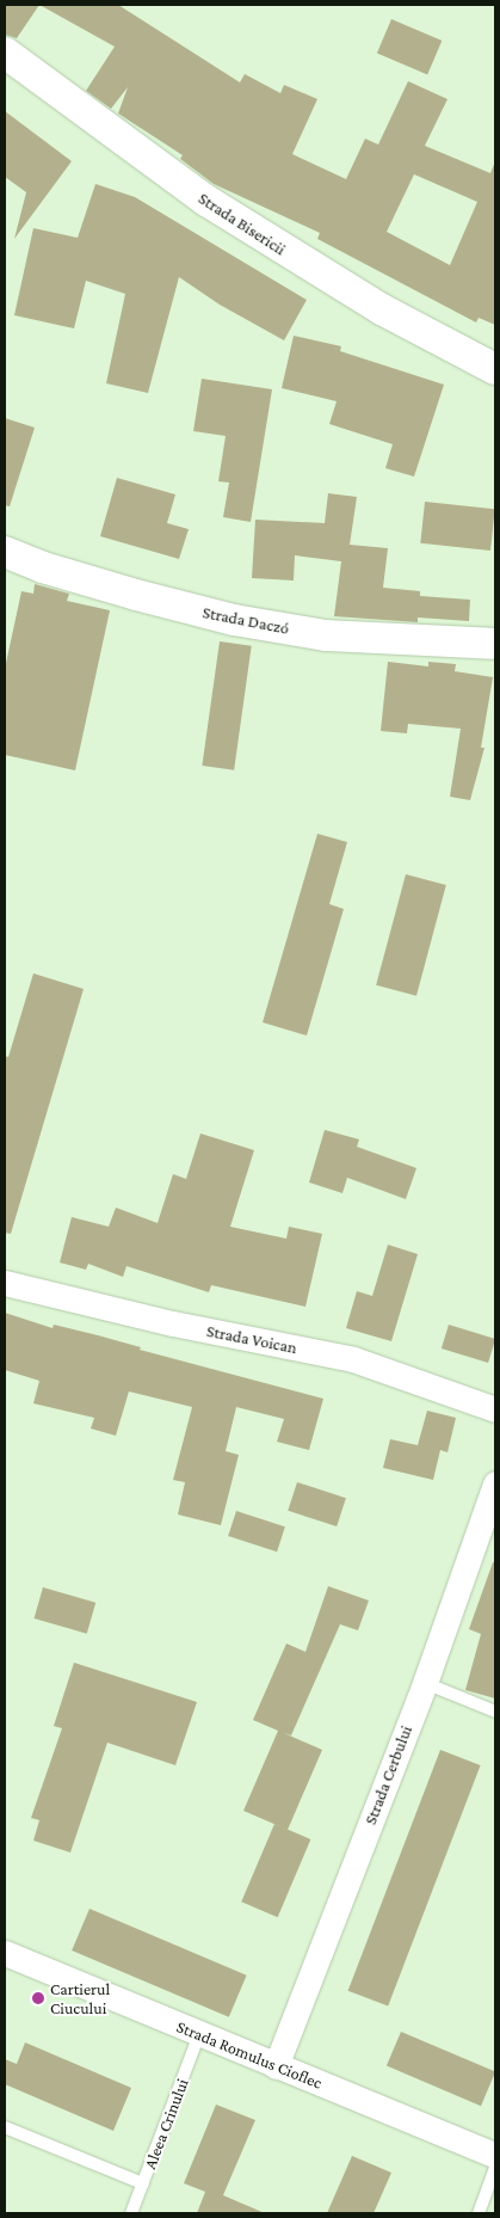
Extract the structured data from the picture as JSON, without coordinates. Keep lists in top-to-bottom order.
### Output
{
  "streets": {
    "street": [
      "Strada Bisericii",
      "Strada Daczó",
      "Strada Voican",
      "Strada Cerbului",
      "Strada Romulus Cioflec"
    ],
    "lane": ["Aleea Crinului"]
  },
  "crossings": [
    ["Strada Cerbului", "Strada Romulus Cioflec"],
    ["Strada Romulus Cioflec", "Aleea Crinului"]
  ],
  "places": ["Cartierul Ciucului"]
}
